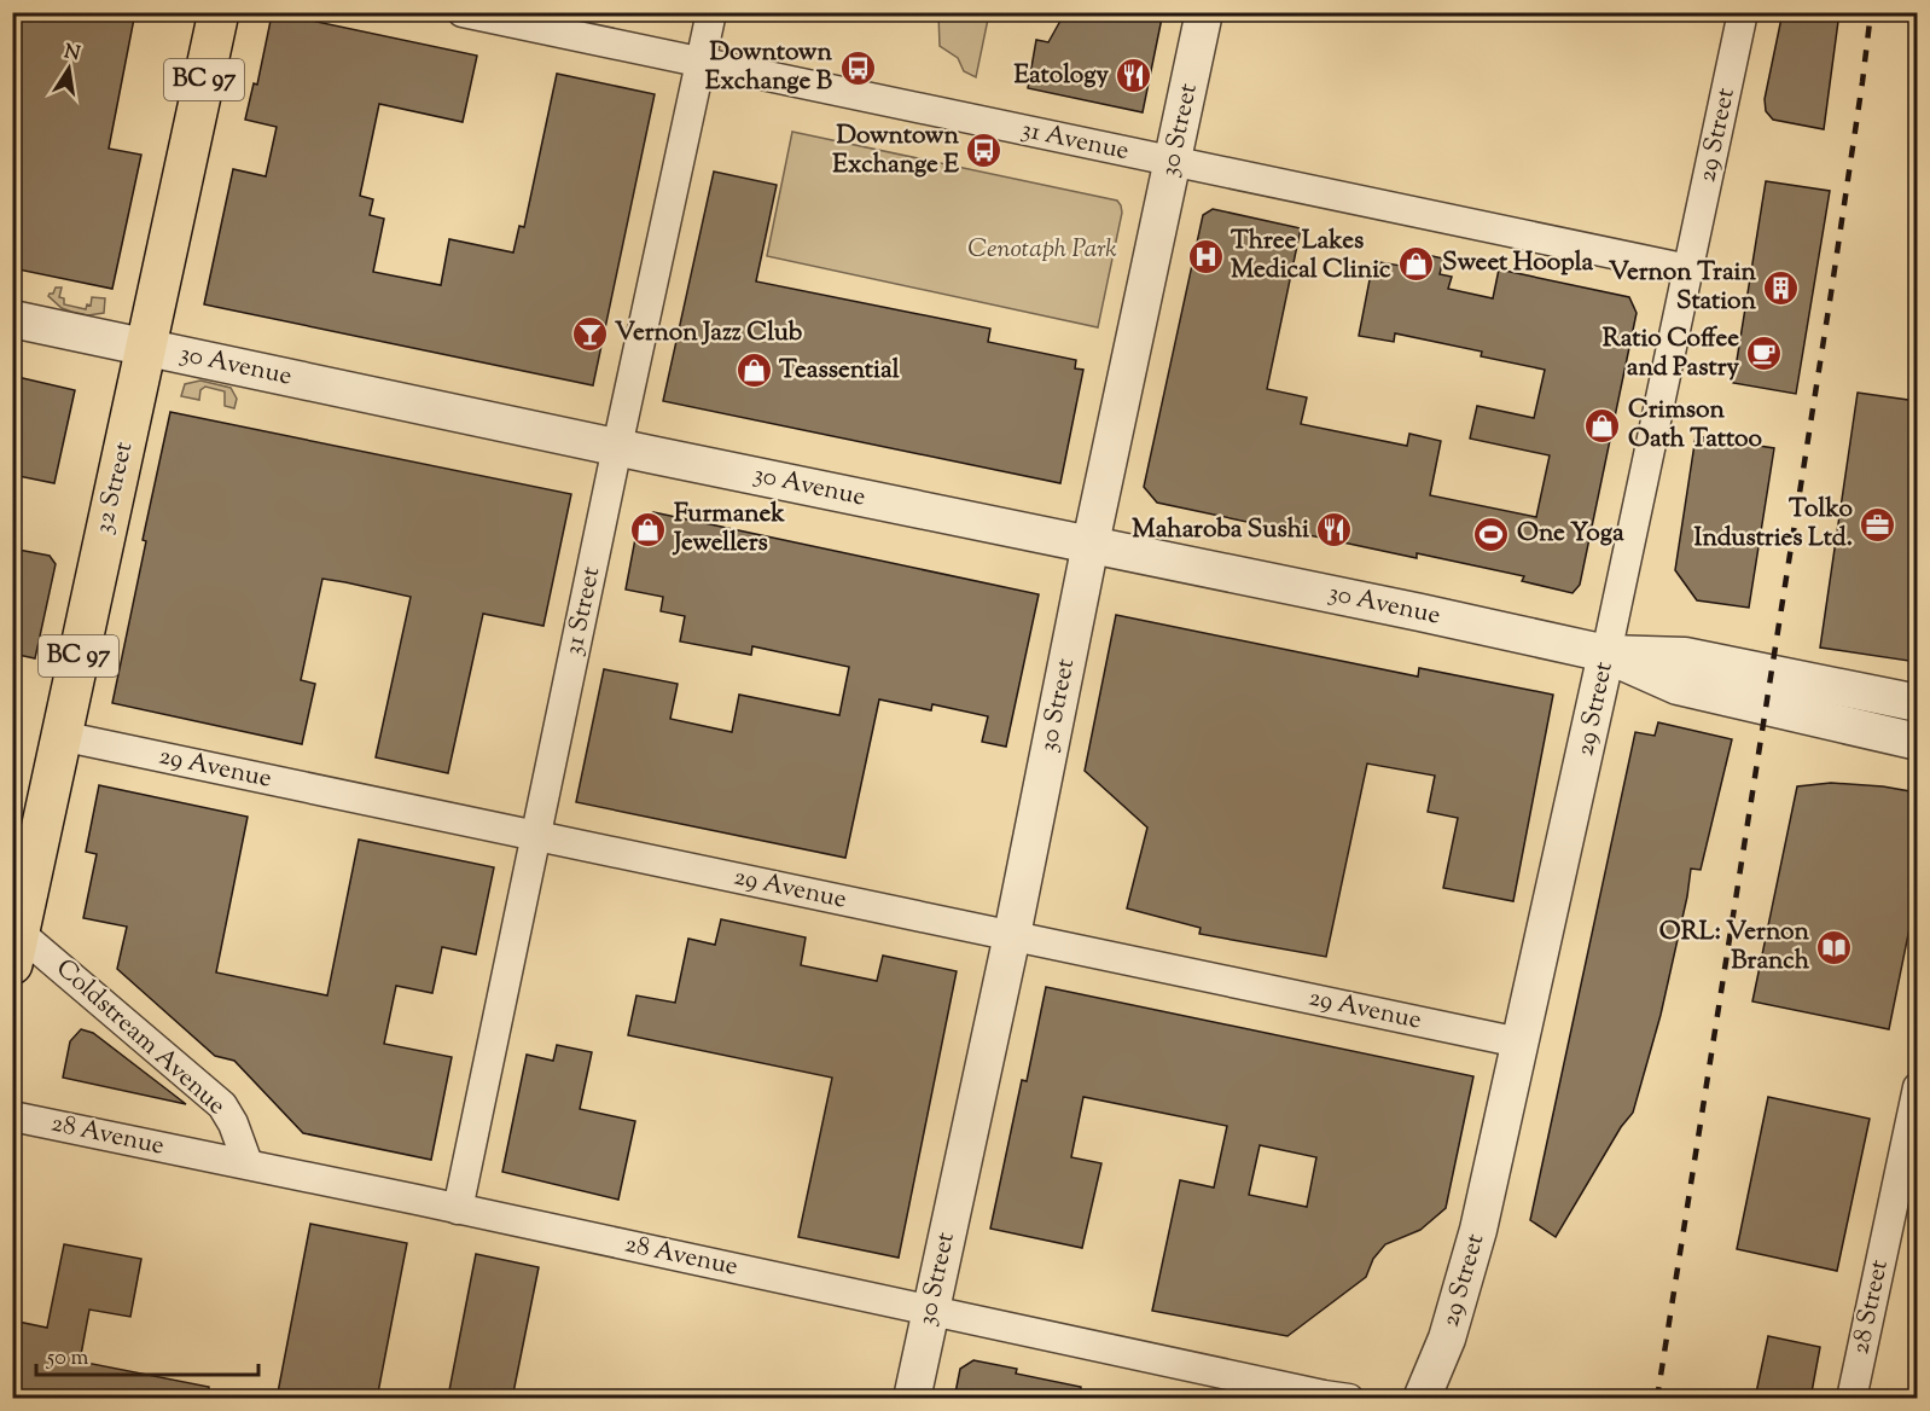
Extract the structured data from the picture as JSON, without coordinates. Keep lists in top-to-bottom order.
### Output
{
  "streets": {
    "highway": ["BC 97", "32 Street"],
    "street": [
      "30 Street",
      "29 Street",
      "31 Avenue",
      "30 Avenue",
      "31 Street",
      "29 Avenue",
      "Coldstream Avenue",
      "28 Avenue",
      "28 Street"
    ]
  },
  "crossings": [
    ["30 Street", "31 Avenue"],
    ["30 Street", "30 Avenue"],
    ["30 Street", "29 Avenue"],
    ["30 Street", "28 Avenue"],
    ["29 Street", "31 Avenue"],
    ["29 Street", "30 Avenue"],
    ["29 Street", "29 Avenue"],
    ["31 Avenue", "31 Street"],
    ["30 Avenue", "32 Street"],
    ["30 Avenue", "31 Street"],
    ["32 Street", "29 Avenue"],
    ["32 Street", "Coldstream Avenue"],
    ["31 Street", "29 Avenue"],
    ["31 Street", "28 Avenue"],
    ["Coldstream Avenue", "28 Avenue"]
  ],
  "parks": ["Cenotaph Park"],
  "places": {
    "bus stop": ["Downtown Exchange B", "Downtown Exchange E"],
    "restaurant": ["Eatology", "Maharoba Sushi"],
    "hospital": ["Three Lakes Medical Clinic"],
    "shop": [
      "Sweet Hoopla",
      "Teassential",
      "Crimson Oath Tattoo",
      "Furmanek Jewellers"
    ],
    "building": ["Vernon Train Station"],
    "bar": ["Vernon Jazz Club"],
    "cafe": ["Ratio Coffee and Pastry"],
    "office": ["Tolko Industries Ltd."],
    "sports": ["One Yoga"],
    "library": ["ORL: Vernon Branch"]
  },
  "scale_bar": "50 m",
  "north": "top"
}
